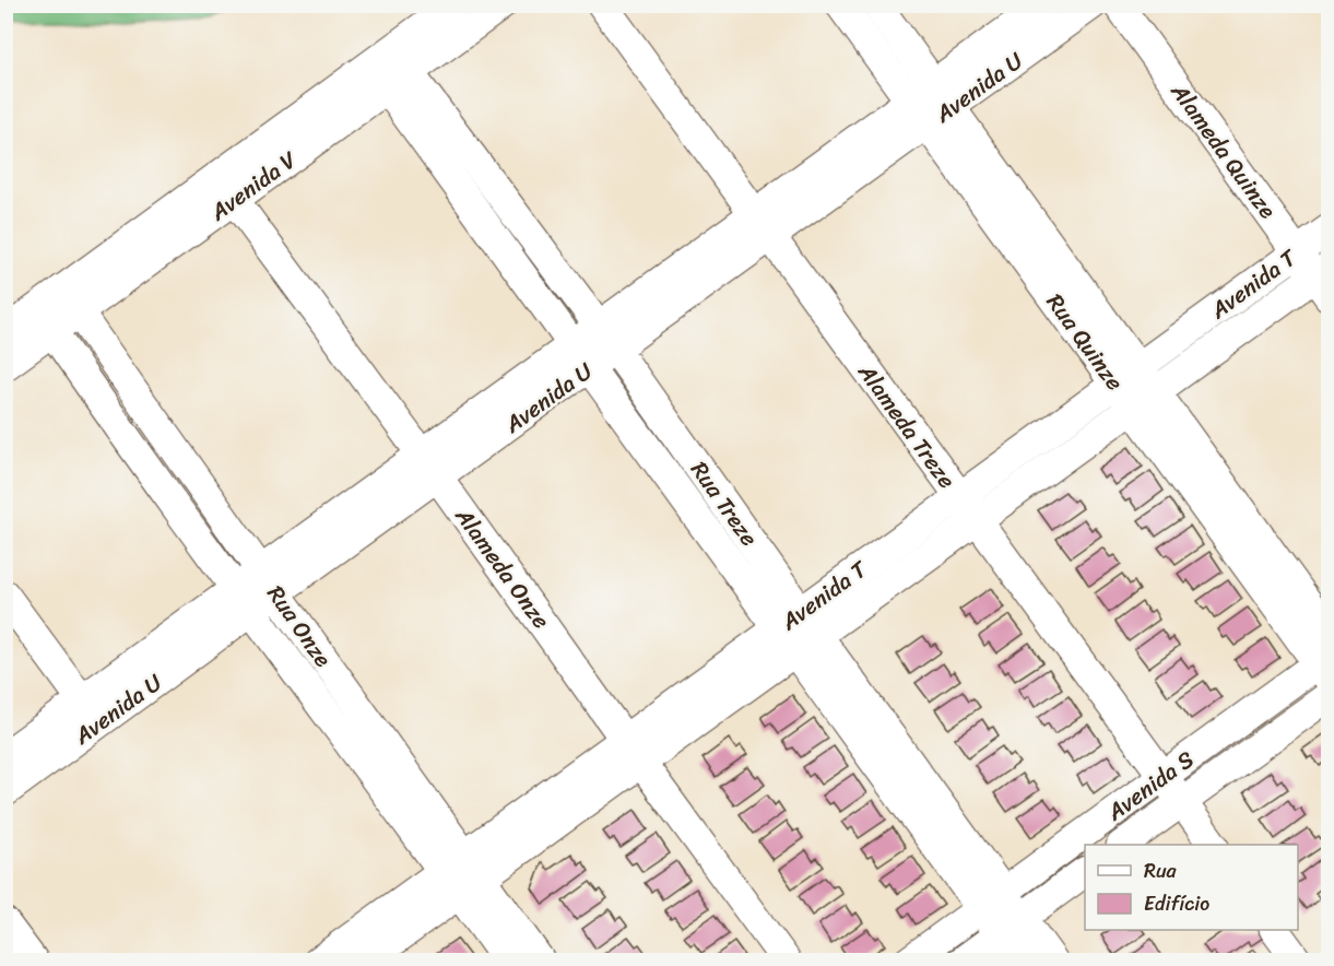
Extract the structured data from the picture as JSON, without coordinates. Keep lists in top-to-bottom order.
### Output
{
  "streets": {
    "street": [
      "Avenida U",
      "Alameda Quinze",
      "Avenida V",
      "Avenida T",
      "Rua Quinze",
      "Alameda Treze",
      "Rua Treze",
      "Alameda Onze",
      "Rua Onze",
      "Avenida S"
    ]
  },
  "crossings": [
    ["Avenida U", "Rua Quinze"],
    ["Avenida U", "Alameda Treze"],
    ["Avenida U", "Rua Treze"],
    ["Avenida U", "Alameda Onze"],
    ["Avenida U", "Rua Onze"],
    ["Alameda Quinze", "Avenida T"],
    ["Avenida V", "Rua Treze"],
    ["Avenida V", "Alameda Onze"],
    ["Avenida V", "Rua Onze"],
    ["Avenida T", "Rua Quinze"],
    ["Avenida T", "Alameda Treze"],
    ["Avenida T", "Rua Treze"],
    ["Avenida T", "Alameda Onze"],
    ["Avenida T", "Rua Onze"],
    ["Rua Quinze", "Avenida S"],
    ["Alameda Treze", "Avenida S"],
    ["Rua Treze", "Avenida S"]
  ],
  "legend": ["Rua", "Edifício"]
}
